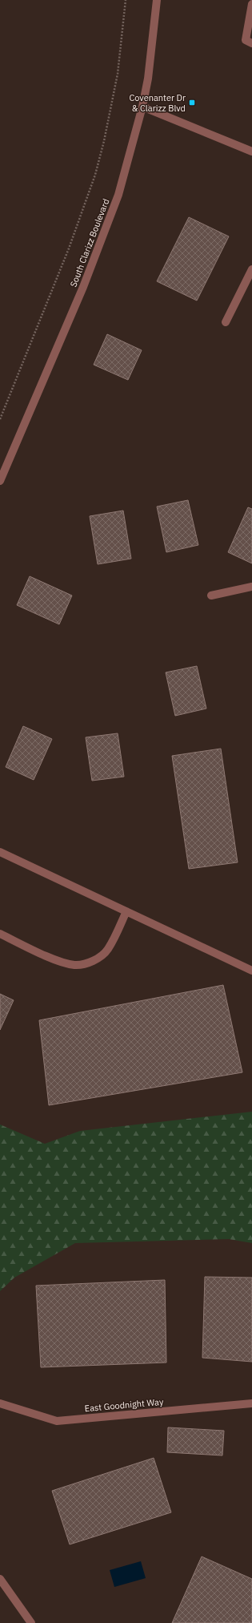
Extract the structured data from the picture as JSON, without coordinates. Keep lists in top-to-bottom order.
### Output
{
  "streets": {
    "street": ["South Clarizz Boulevard", "East Goodnight Way"]
  },
  "places": {
    "transit": ["Covenanter Dr & Clarizz Blvd"]
  }
}
